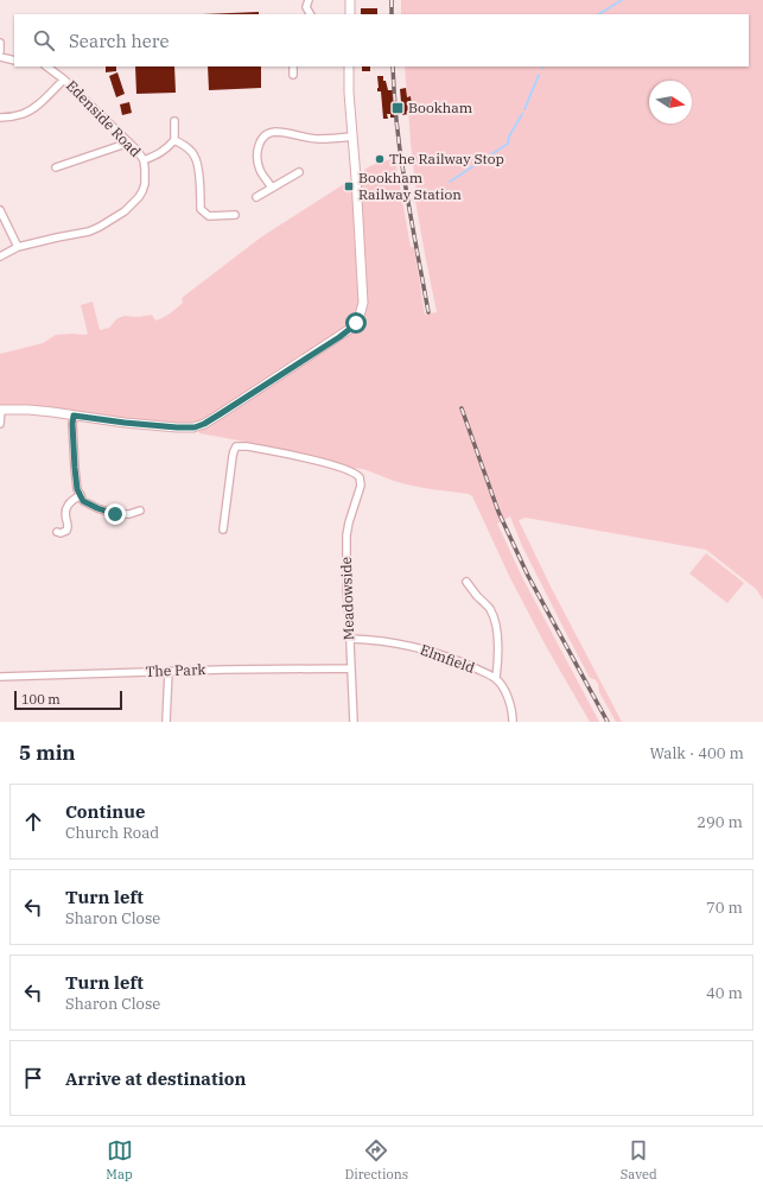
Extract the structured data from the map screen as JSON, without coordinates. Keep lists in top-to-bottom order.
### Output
{
  "streets": {
    "street": [
      "Edenside Road",
      "Meadowside",
      "Elmfield",
      "The Park"
    ]
  },
  "crossings": [
    ["Meadowside", "Elmfield"],
    ["Meadowside", "The Park"]
  ],
  "places": {
    "transit": ["Bookham", "Bookham Railway Station"],
    "other": ["The Railway Stop"]
  },
  "scale_bar": "100 m",
  "north": "right",
  "page": {
    "search": "Search here",
    "scale": "100 m",
    "heading": ["5 min", "Walk · 400 m"],
    "list": [
      ["Continue", "Church Road", "290 m"],
      ["Turn left", "Sharon Close", "70 m"],
      ["Turn left", "Sharon Close", "40 m"],
      "Arrive at destination"
    ],
    "nav": ["Map", "Directions", "Saved"]
  }
}
